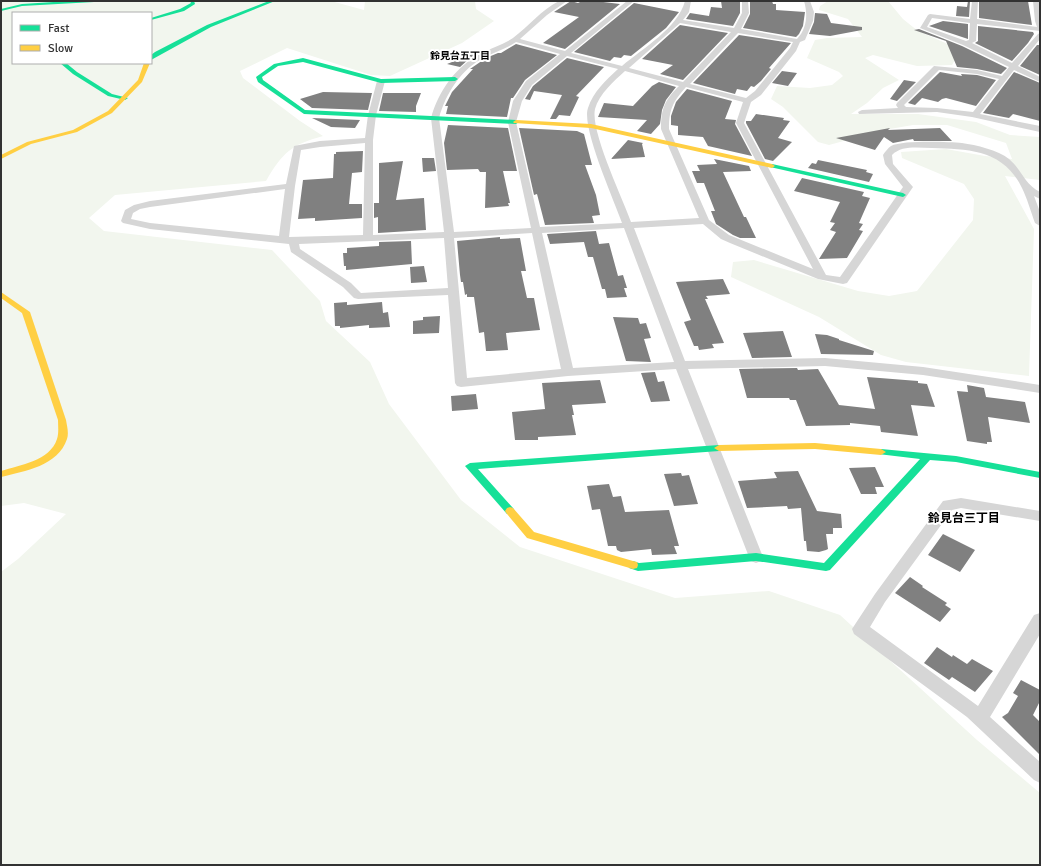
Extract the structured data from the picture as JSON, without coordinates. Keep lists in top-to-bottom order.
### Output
{
  "districts": ["鈴見台五丁目", "鈴見台三丁目"],
  "legend": ["Fast", "Slow"]
}
